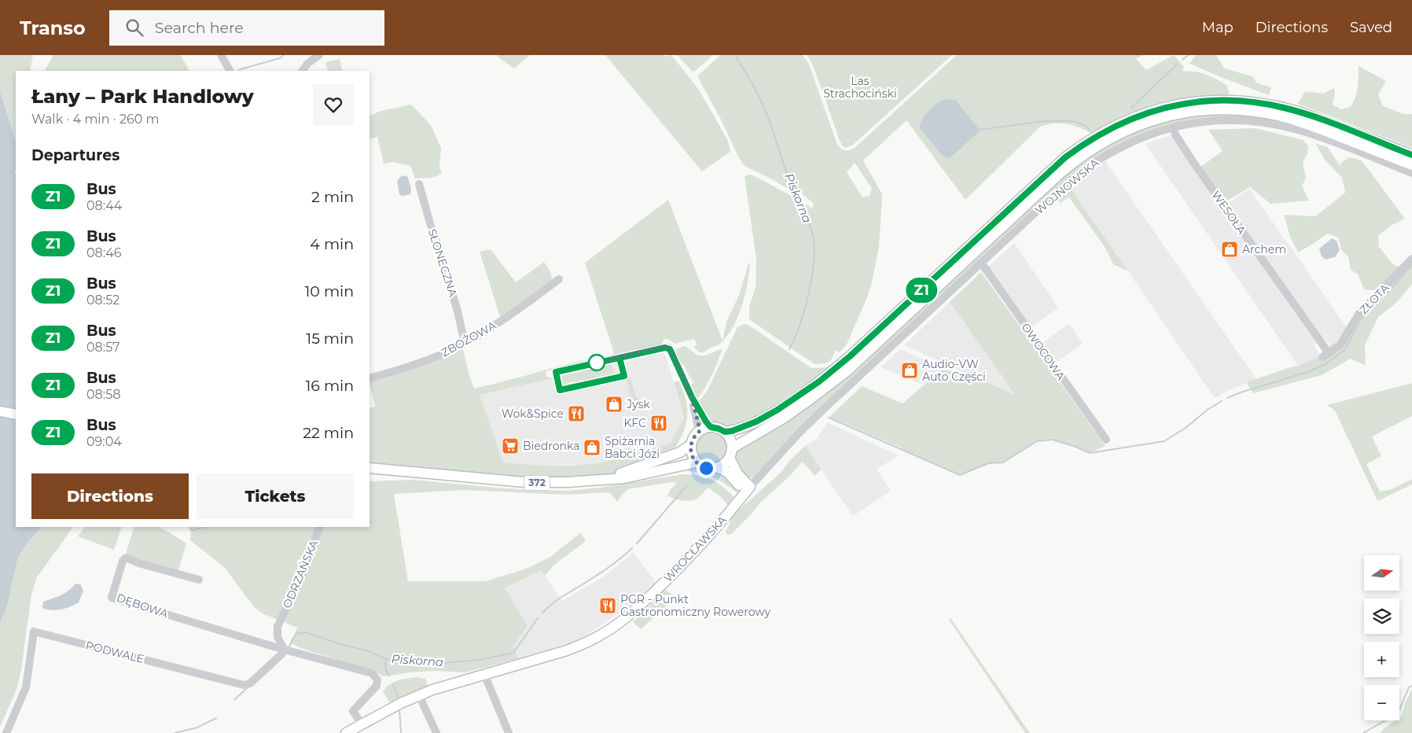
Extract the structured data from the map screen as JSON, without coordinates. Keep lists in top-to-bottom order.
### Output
{
  "streets": {
    "main road": ["372", "WROCŁAWSKA"],
    "street": [
      "WOJNOWSKA",
      "WESOŁA",
      "SŁONECZNA",
      "ZŁOTA",
      "ZBOŻOWA",
      "OWOCOWA",
      "ODRZAŃSKA",
      "DĘBOWA",
      "PODWALE"
    ]
  },
  "crossings": [
    ["WOJNOWSKA", "WESOŁA"],
    ["WOJNOWSKA", "OWOCOWA"],
    ["WOJNOWSKA", "WROCŁAWSKA"],
    ["WESOŁA", "ZŁOTA"],
    ["SŁONECZNA", "ZBOŻOWA"],
    ["ODRZAŃSKA", "DĘBOWA"],
    ["ODRZAŃSKA", "PODWALE"],
    ["DĘBOWA", "PODWALE"]
  ],
  "water": ["Piskorna"],
  "parks": ["Las Strachociński"],
  "places": {
    "shop": [
      "Archem",
      "Audio-VW Auto Części",
      "Jysk",
      "Spiżarnia Babci Józi"
    ],
    "restaurant": ["Wok&Spice", "KFC", "PGR - Punkt Gastronomiczny Rowerowy"],
    "supermarket": ["Biedronka"]
  },
  "lines": ["bus line Z1"],
  "north": "right",
  "page": {
    "header": "Transo",
    "search": "Search here",
    "nav": ["Map", "Directions", "Saved"],
    "on_map": "Z1",
    "heading": [
      ["Łany – Park Handlowy", "Walk · 4 min · 260 m"],
      "Departures"
    ],
    "list": [
      {
        "mark": "Z1",
        "name": "Bus",
        "note": "08:44",
        "value": "2 min"
      },
      {
        "mark": "Z1",
        "name": "Bus",
        "note": "08:46",
        "value": "4 min"
      },
      {
        "mark": "Z1",
        "name": "Bus",
        "note": "08:52",
        "value": "10 min"
      },
      {
        "mark": "Z1",
        "name": "Bus",
        "note": "08:57",
        "value": "15 min"
      },
      {
        "mark": "Z1",
        "name": "Bus",
        "note": "08:58",
        "value": "16 min"
      },
      {
        "mark": "Z1",
        "name": "Bus",
        "note": "09:04",
        "value": "22 min"
      }
    ],
    "buttons": ["Directions", "Tickets"],
    "map_buttons": ["+", "−"]
  }
}
